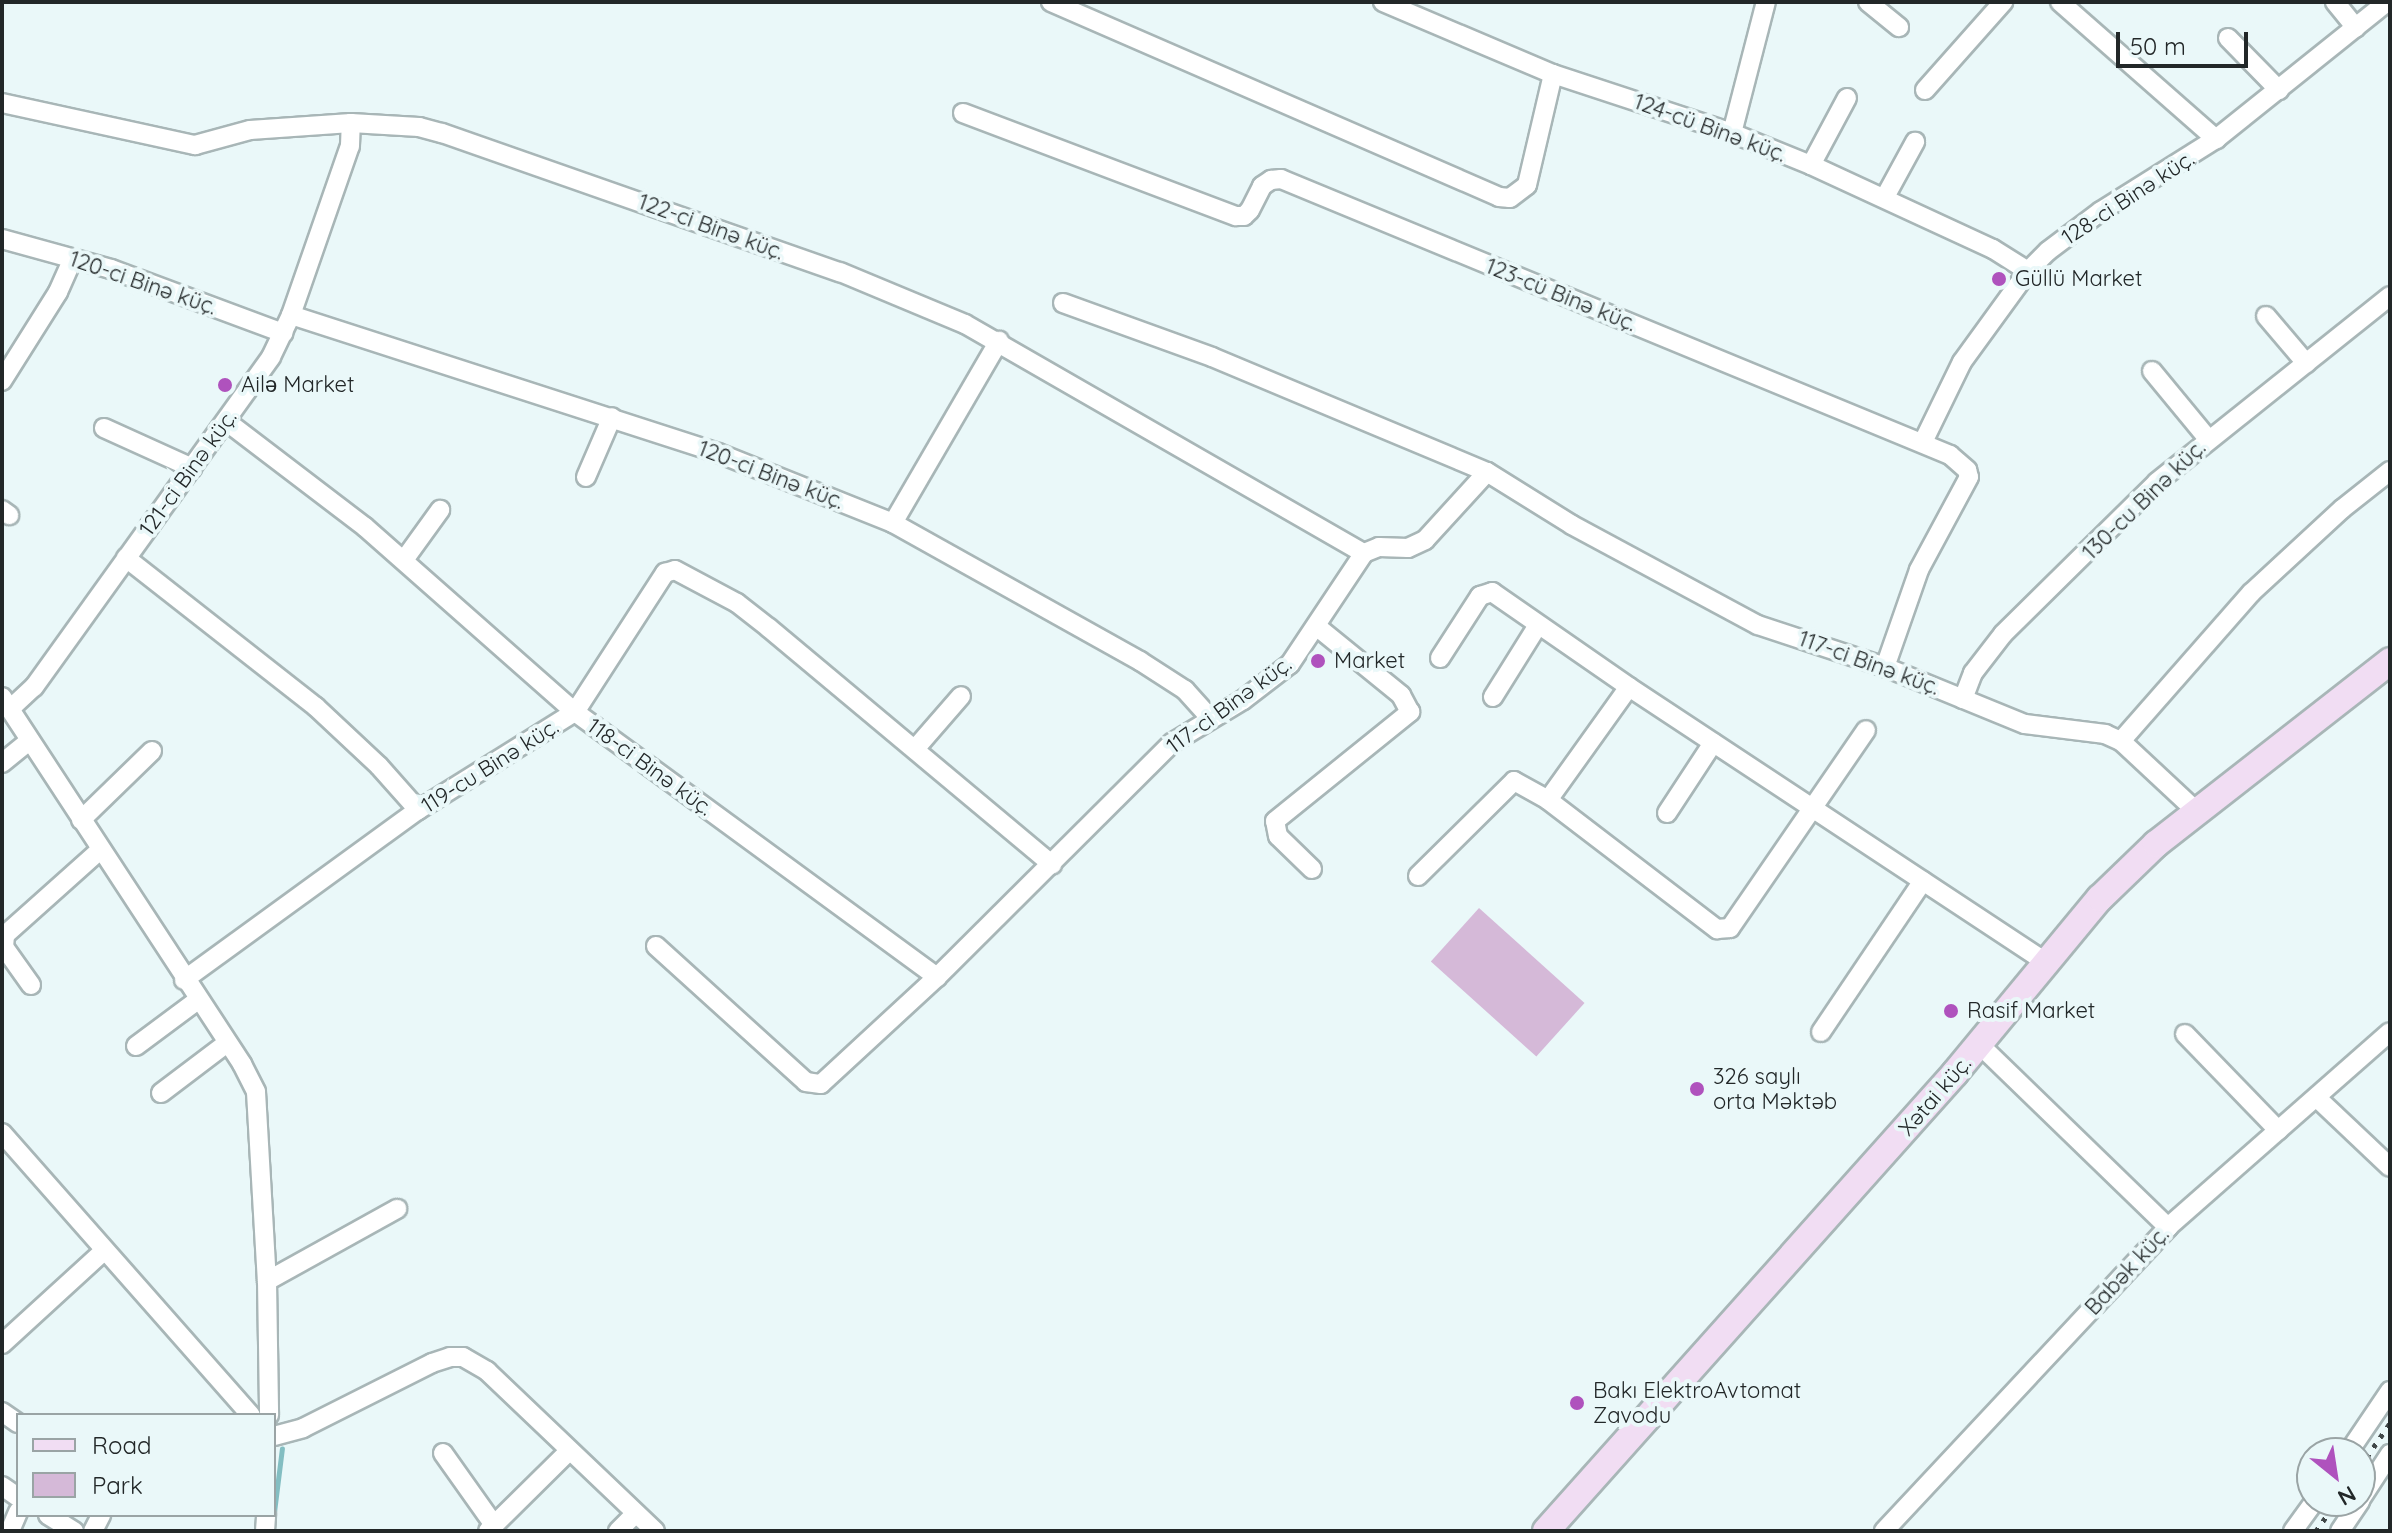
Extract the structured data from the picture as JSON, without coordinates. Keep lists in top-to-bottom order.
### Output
{
  "streets": {
    "street": [
      "124-cü Binə küç.",
      "128-ci Binə küç.",
      "122-ci Binə küç.",
      "120-ci Binə küç.",
      "123-cü Binə küç.",
      "121-ci Binə küç.",
      "130-cu Binə küç.",
      "117-ci Binə küç.",
      "119-cu Binə küç.",
      "118-ci Binə küç.",
      "Xətai küç.",
      "Babək küç."
    ]
  },
  "crossings": [
    ["124-cü Binə küç.", "128-ci Binə küç."],
    ["128-ci Binə küç.", "123-cü Binə küç."],
    ["122-ci Binə küç.", "121-ci Binə küç."],
    ["122-ci Binə küç.", "117-ci Binə küç."],
    ["120-ci Binə küç.", "121-ci Binə küç."],
    ["120-ci Binə küç.", "117-ci Binə küç."],
    ["123-cü Binə küç.", "117-ci Binə küç."],
    ["121-ci Binə küç.", "118-ci Binə küç."],
    ["130-cu Binə küç.", "117-ci Binə küç."],
    ["117-ci Binə küç.", "119-cu Binə küç."],
    ["117-ci Binə küç.", "118-ci Binə küç."],
    ["117-ci Binə küç.", "Xətai küç."],
    ["119-cu Binə küç.", "118-ci Binə küç."]
  ],
  "places": [
    "Güllü Market",
    "Ailә Market",
    "Market",
    "Rasif Market",
    "326 saylı orta Məktəb",
    "Bakı ElektroAvtomat Zavodu"
  ],
  "legend": ["Road", "Park"],
  "scale_bar": "50 m",
  "north": "bottom right"
}
